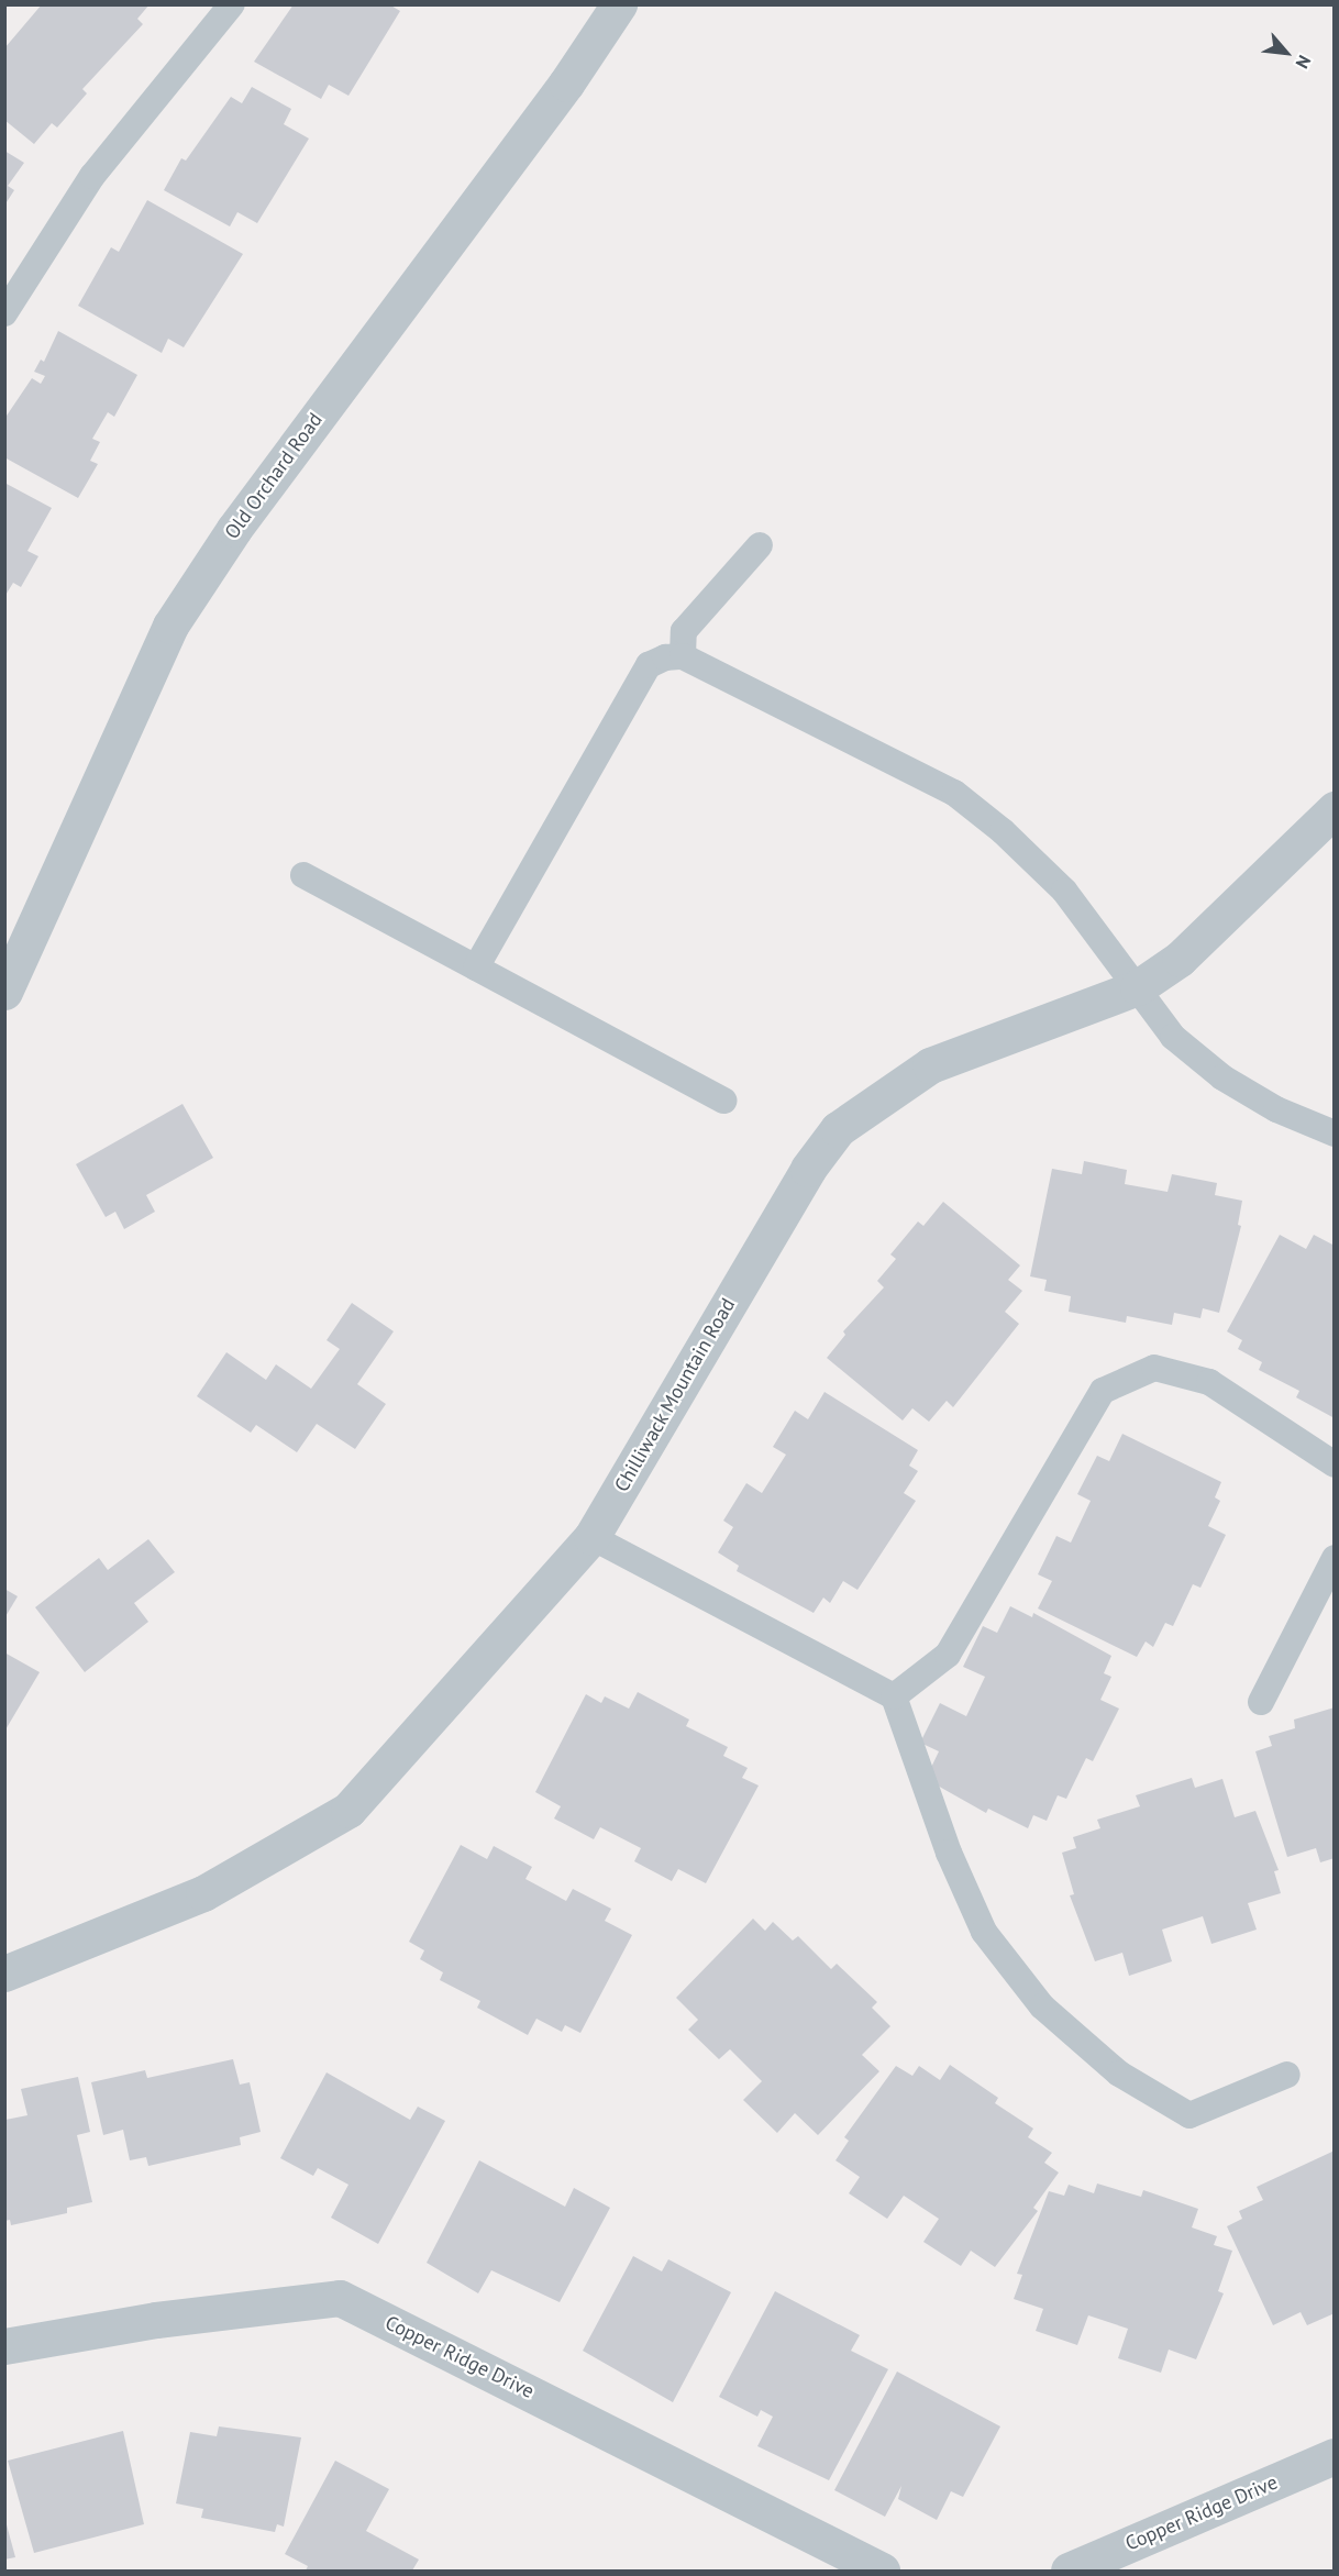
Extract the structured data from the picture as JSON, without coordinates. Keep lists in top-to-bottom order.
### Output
{
  "streets": {
    "street": ["Old Orchard Road", "Chilliwack Mountain Road", "Copper Ridge Drive"]
  },
  "north": "bottom right"
}
